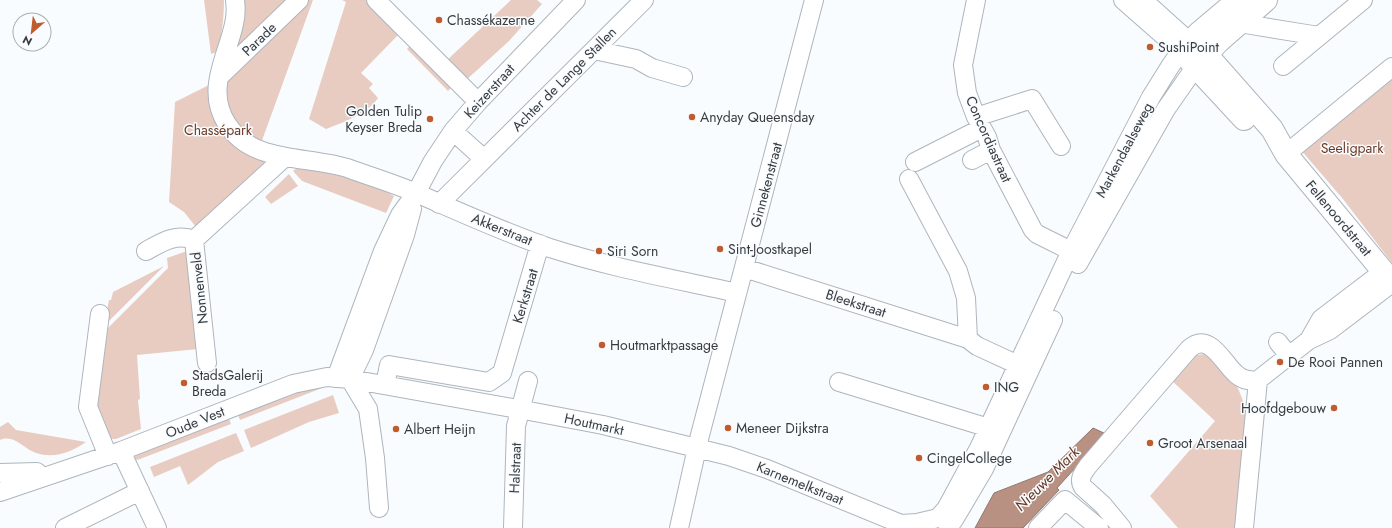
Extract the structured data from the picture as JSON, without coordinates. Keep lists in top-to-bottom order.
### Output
{
  "streets": {
    "main road": ["Markendaalseweg", "Fellenoordstraat"],
    "street": [
      "Parade",
      "Achter de Lange Stallen",
      "Keizerstraat",
      "Concordiastraat",
      "Ginnekenstraat",
      "Akkerstraat",
      "Nonnenveld",
      "Kerkstraat",
      "Bleekstraat",
      "Oude Vest",
      "Houtmarkt",
      "Halstraat",
      "Karnemelkstraat"
    ]
  },
  "crossings": [
    ["Achter de Lange Stallen", "Akkerstraat"],
    ["Keizerstraat", "Akkerstraat"],
    ["Keizerstraat", "Oude Vest"],
    ["Concordiastraat", "Markendaalseweg"],
    ["Markendaalseweg", "Fellenoordstraat"],
    ["Markendaalseweg", "Bleekstraat"],
    ["Markendaalseweg", "Karnemelkstraat"],
    ["Ginnekenstraat", "Akkerstraat"],
    ["Ginnekenstraat", "Bleekstraat"],
    ["Ginnekenstraat", "Houtmarkt"],
    ["Ginnekenstraat", "Karnemelkstraat"],
    ["Akkerstraat", "Kerkstraat"],
    ["Oude Vest", "Houtmarkt"],
    ["Oude Vest", "Halstraat"],
    ["Houtmarkt", "Halstraat"],
    ["Houtmarkt", "Karnemelkstraat"]
  ],
  "water": ["Nieuwe Mark"],
  "parks": ["Chassépark", "Seeligpark"],
  "places": [
    "Chassékazerne",
    "SushiPoint",
    "Anyday Queensday",
    "Golden Tulip Keyser Breda",
    "Sint-Joostkapel",
    "Siri Sorn",
    "Houtmarktpassage",
    "De Rooi Pannen",
    "StadsGalerij Breda",
    "ING",
    "Hoofdgebouw",
    "Meneer Dijkstra",
    "Albert Heijn",
    "Groot Arsenaal",
    "CingelCollege"
  ],
  "north": "bottom left"
}
